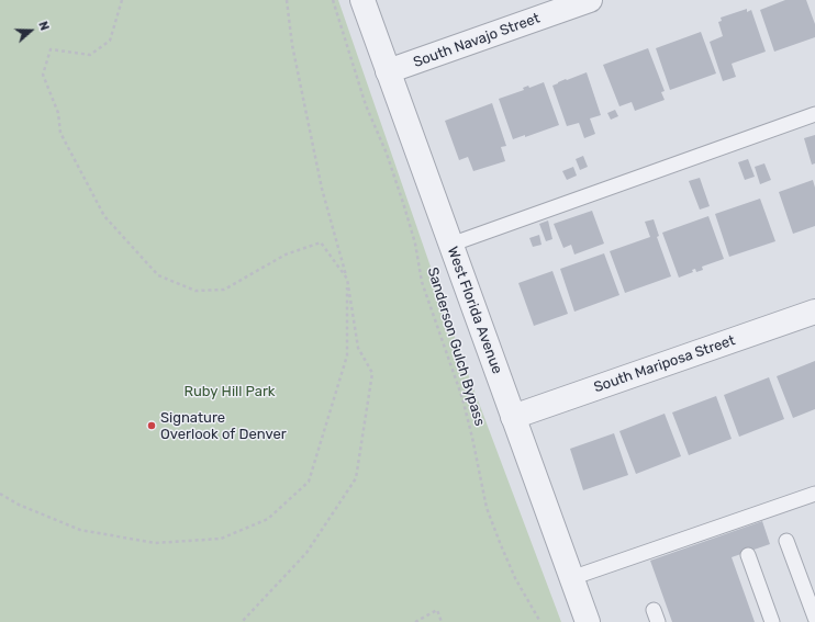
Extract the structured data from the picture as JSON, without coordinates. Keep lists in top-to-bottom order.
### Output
{
  "streets": {
    "street": ["South Navajo Street", "West Florida Avenue", "South Mariposa Street"],
    "path": ["Sanderson Gulch Bypass"]
  },
  "crossings": [
    ["South Navajo Street", "West Florida Avenue"],
    ["West Florida Avenue", "South Mariposa Street"]
  ],
  "parks": ["Ruby Hill Park"],
  "places": ["Signature Overlook of Denver"],
  "north": "right"
}
